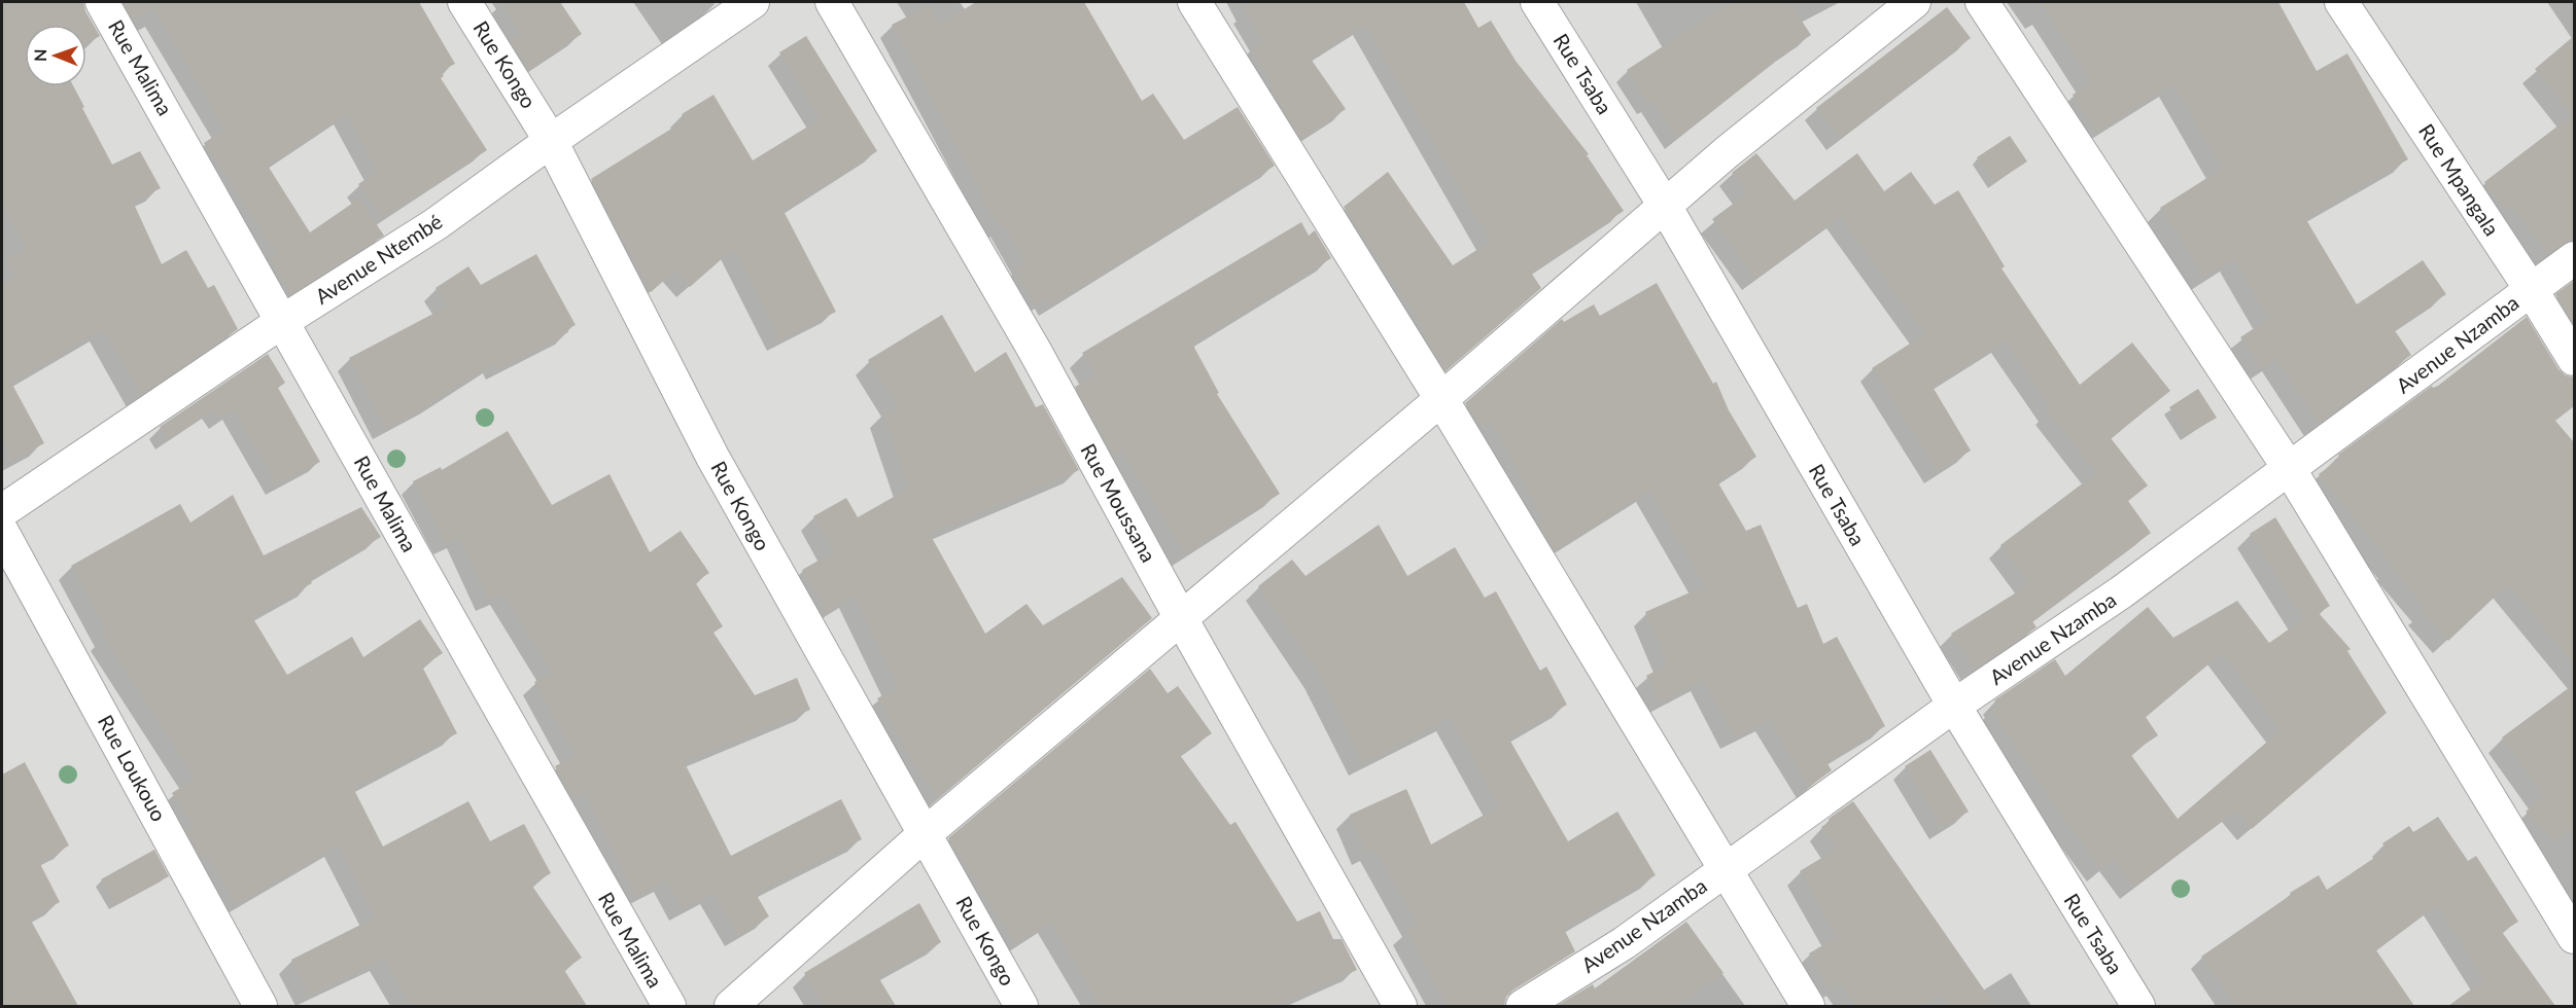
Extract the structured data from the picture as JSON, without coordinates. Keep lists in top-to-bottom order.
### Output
{
  "streets": {
    "street": [
      "Rue Kongo",
      "Rue Malima",
      "Rue Tsaba",
      "Rue Mpangala",
      "Avenue Ntembé",
      "Avenue Nzamba",
      "Rue Moussana",
      "Rue Loukouo"
    ]
  },
  "crossings": [
    ["Rue Kongo", "Avenue Ntembé"],
    ["Rue Malima", "Avenue Ntembé"],
    ["Rue Tsaba", "Avenue Nzamba"],
    ["Rue Mpangala", "Avenue Nzamba"]
  ],
  "north": "left"
}
